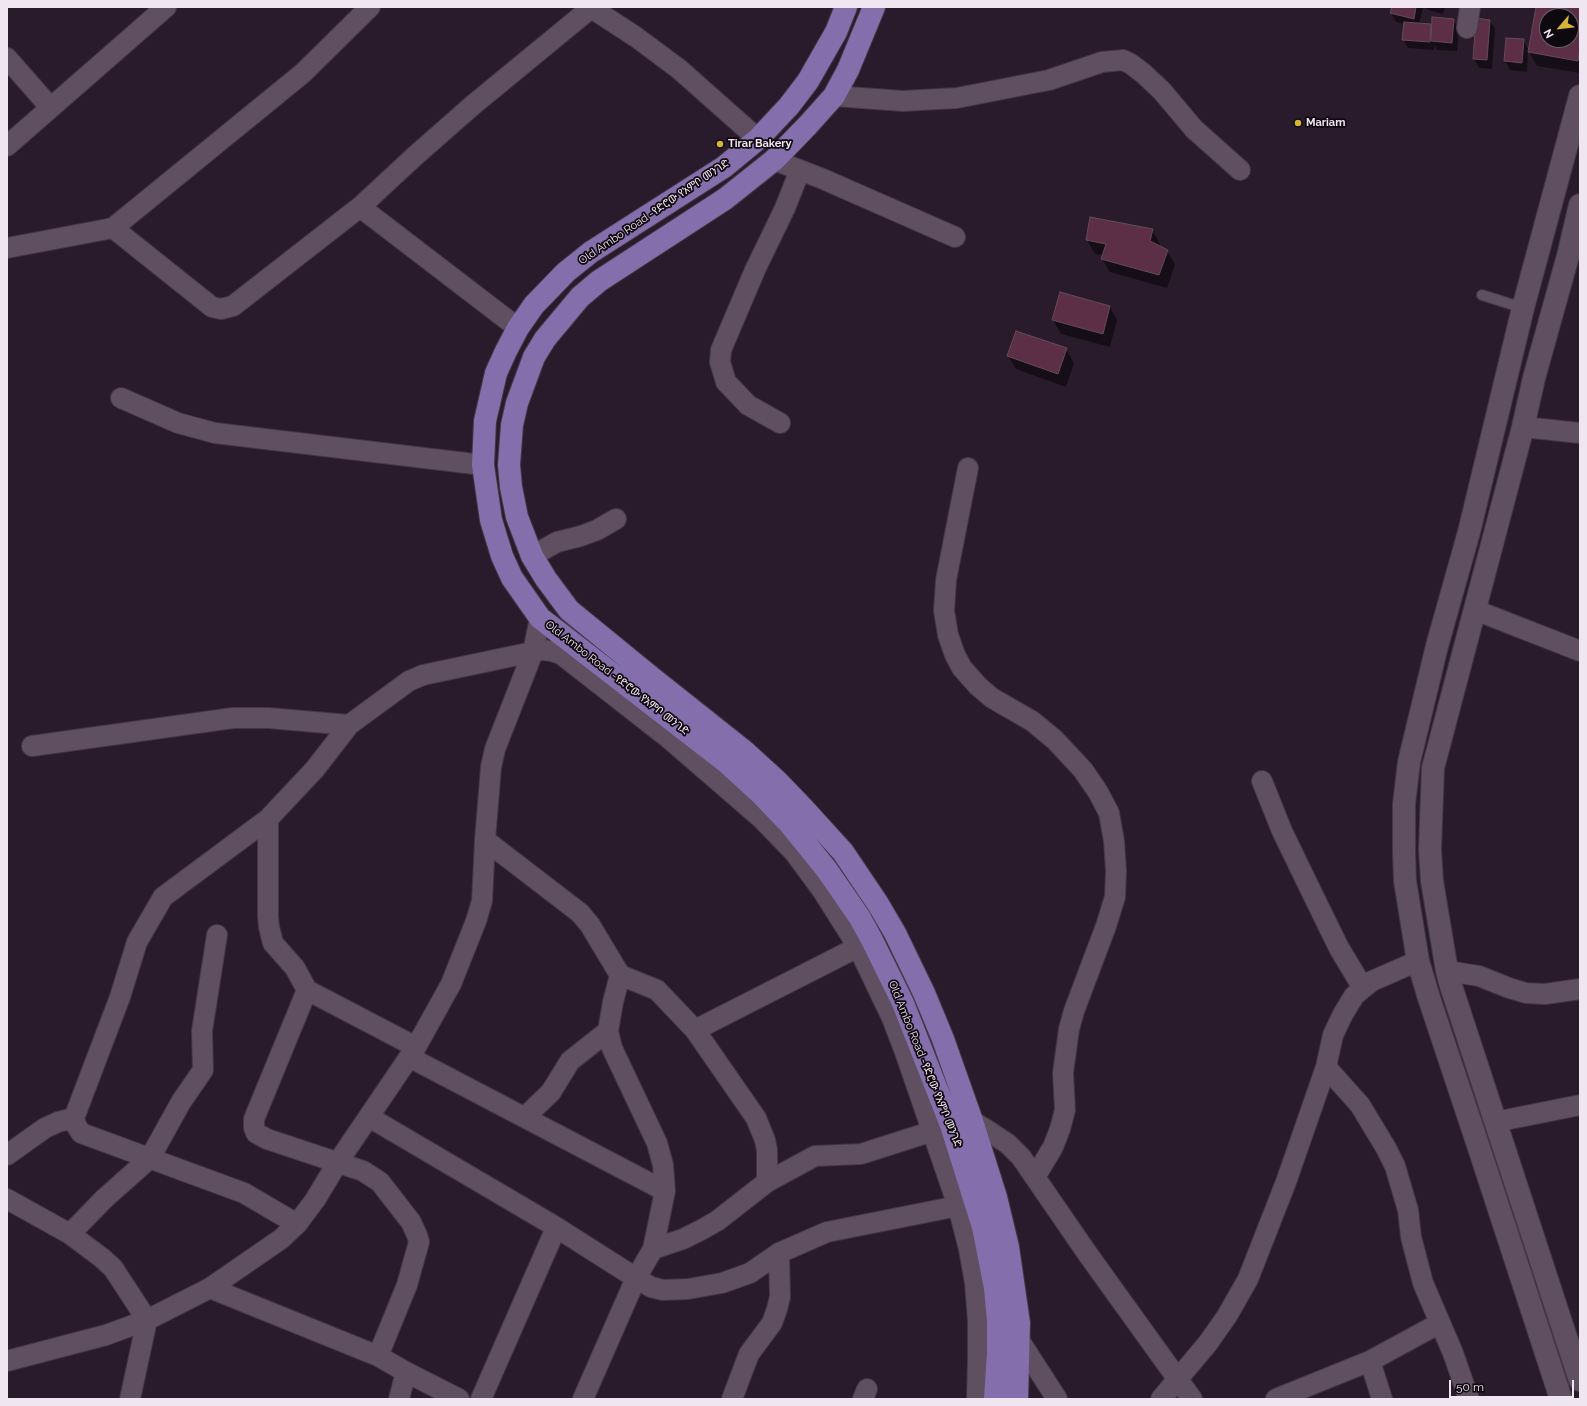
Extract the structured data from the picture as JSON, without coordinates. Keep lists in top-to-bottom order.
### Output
{
  "streets": {
    "main road": ["Old Ambo Road -የድሮው የአምቦ መንገድ"]
  },
  "places": ["Mariam", "Tirar Bakery"],
  "scale_bar": "50 m",
  "north": "bottom left"
}
